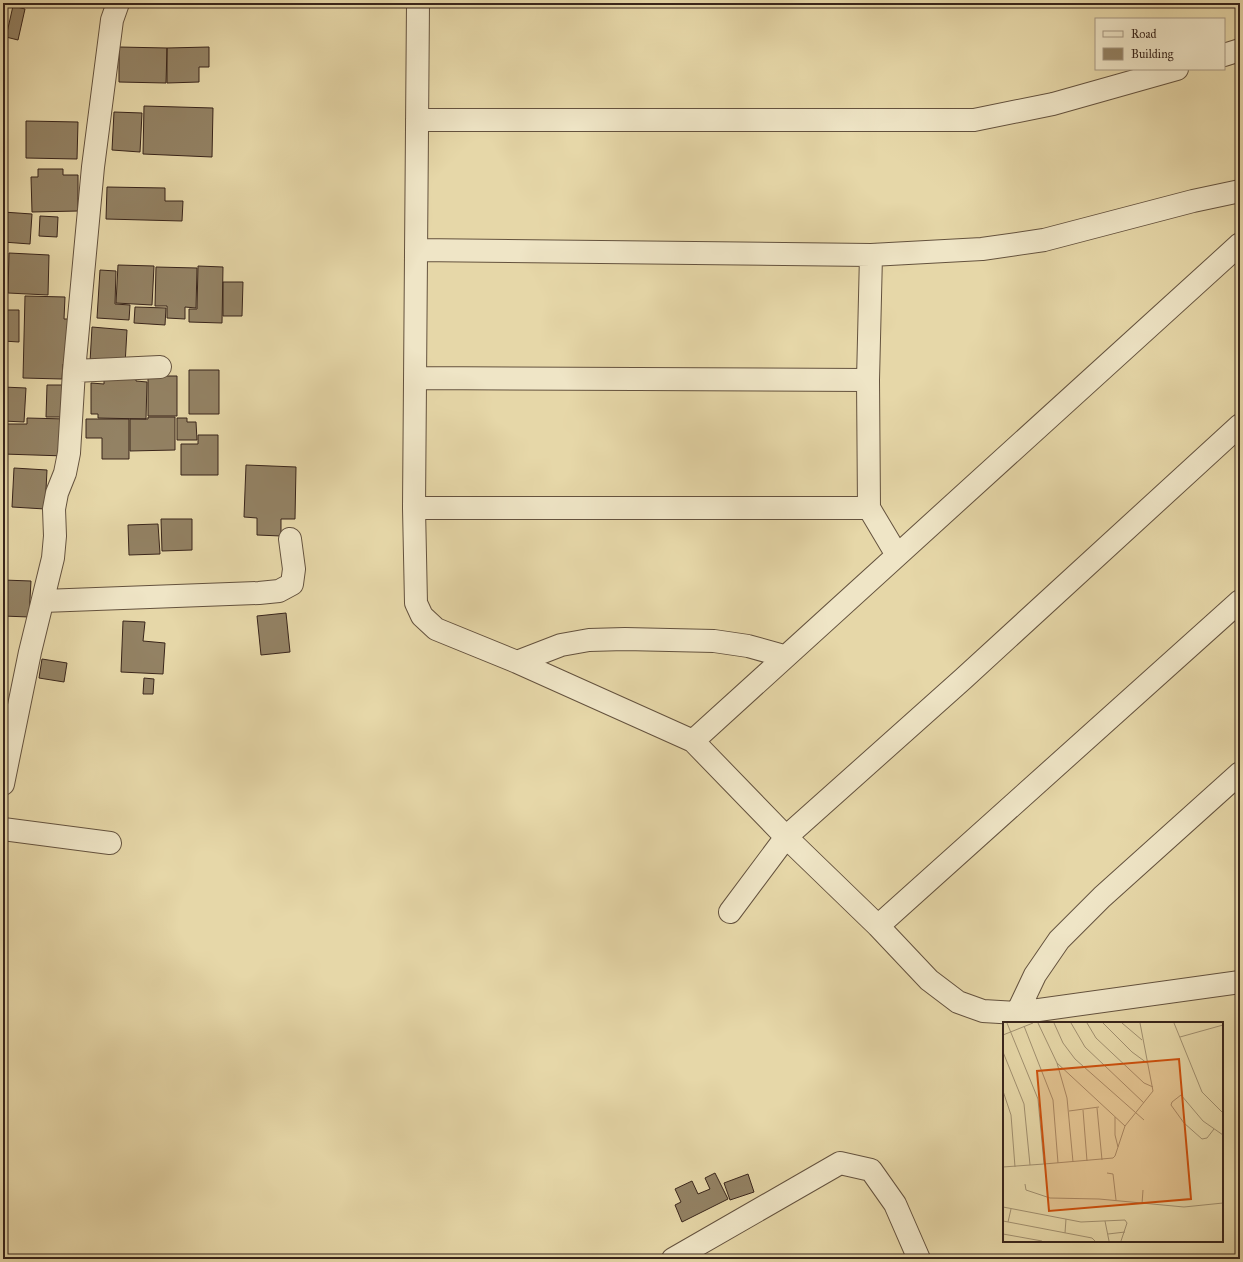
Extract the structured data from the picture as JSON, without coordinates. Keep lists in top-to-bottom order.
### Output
{
  "legend": ["Road", "Building"]
}
